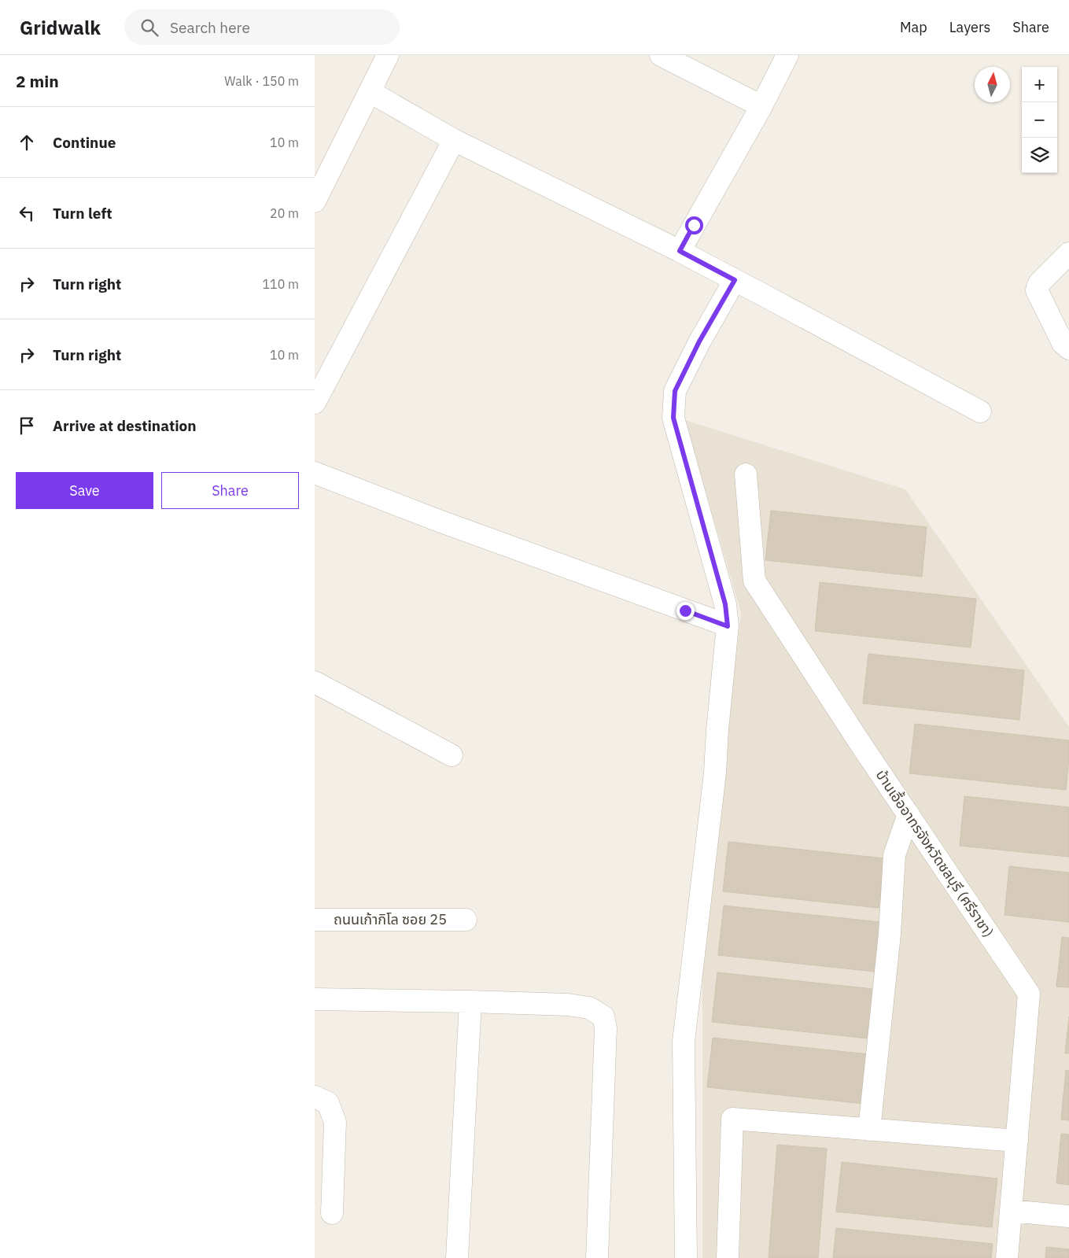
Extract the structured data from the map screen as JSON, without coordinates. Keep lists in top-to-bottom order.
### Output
{
  "streets": {
    "street": ["บ้านเอื้ออาทรจังหวัดชลบุรี (ศรีราชา)", "ถนนเก้ากิโล ซอย 25"]
  },
  "north": "top",
  "page": {
    "header": "Gridwalk",
    "search": "Search here",
    "nav": ["Map", "Layers", "Share"],
    "heading": ["2 min", "Walk · 150 m"],
    "map_buttons": ["+", "−"],
    "list": [
      ["Continue", "10 m"],
      ["Turn left", "20 m"],
      ["Turn right", "110 m"],
      ["Turn right", "10 m"],
      "Arrive at destination"
    ],
    "buttons": ["Save", "Share"]
  }
}
